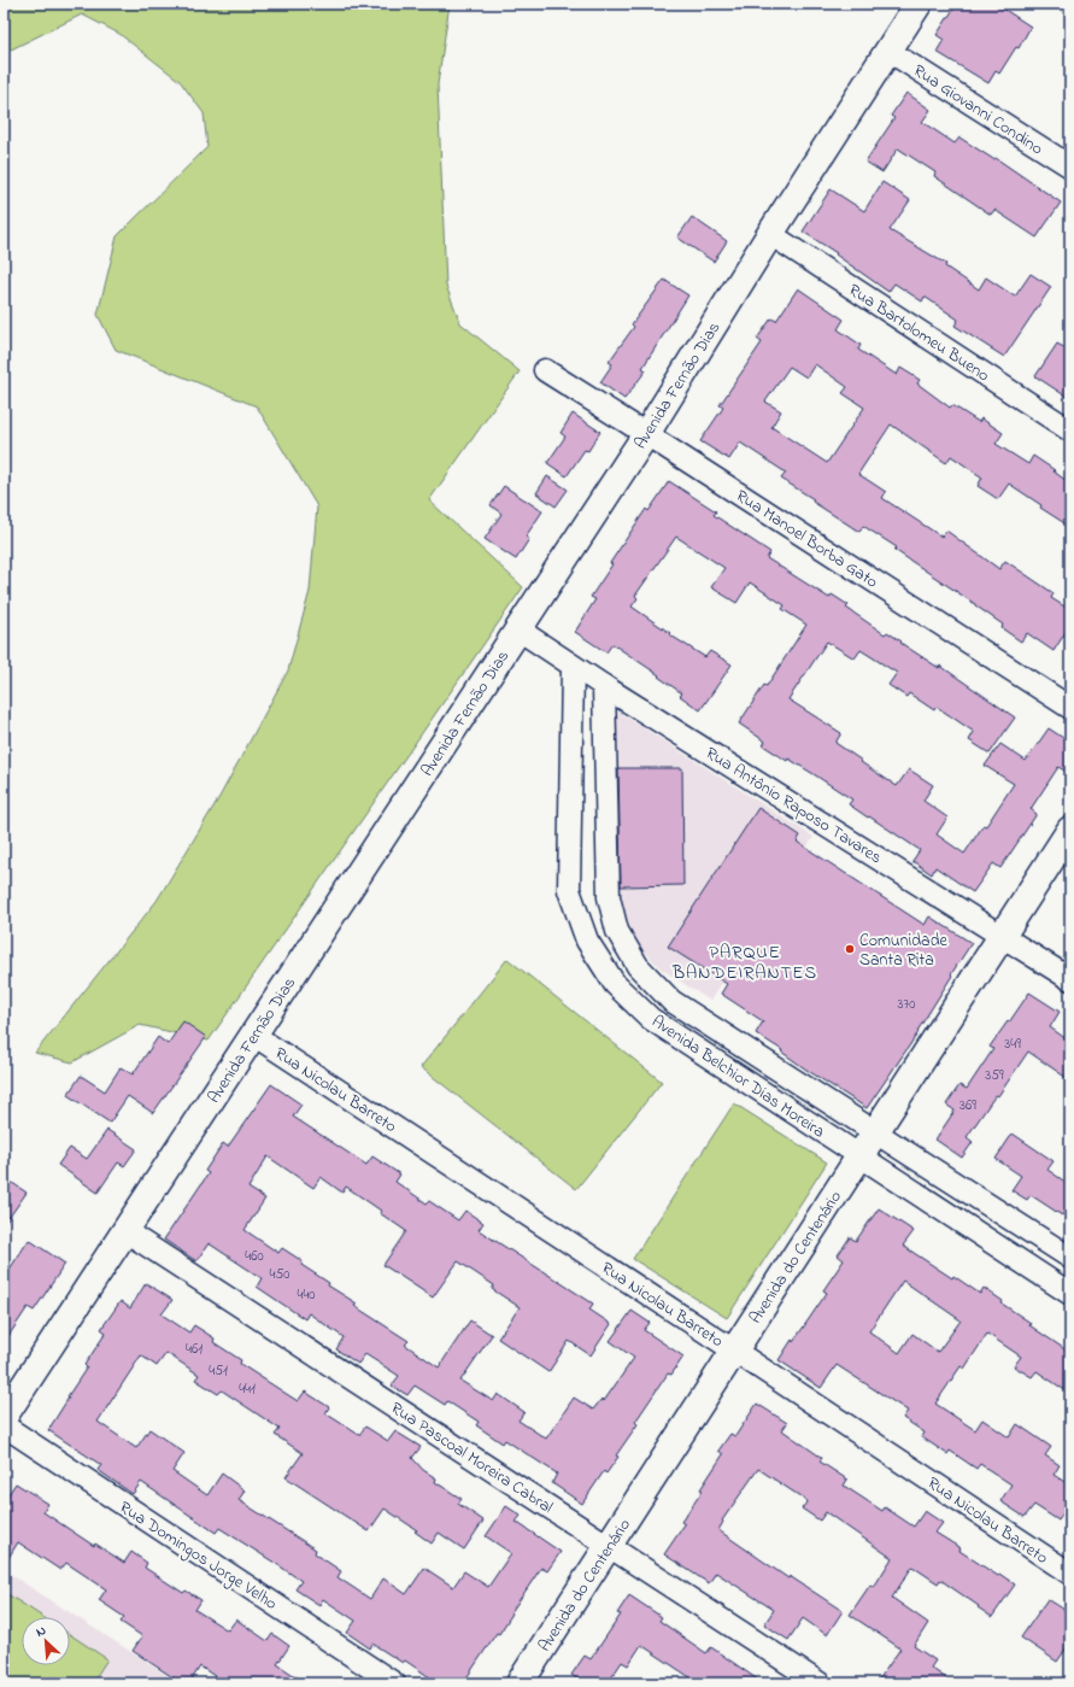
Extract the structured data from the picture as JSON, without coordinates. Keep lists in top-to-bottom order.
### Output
{
  "streets": {
    "street": [
      "Rua Giovanni Condino",
      "Rua Bartolomeu Bueno",
      "Avenida Fernão Dias",
      "Rua Manoel Borba Gato",
      "Rua Antônio Raposo Tavares",
      "Avenida Belchior Dias Moreira",
      "Rua Nicolau Barreto",
      "Avenida do Centenário",
      "Rua Pascoal Moreira Cabral",
      "Rua Domingos Jorge Velho"
    ]
  },
  "crossings": [
    ["Rua Giovanni Condino", "Avenida Fernão Dias"],
    ["Rua Bartolomeu Bueno", "Avenida Fernão Dias"],
    ["Avenida Fernão Dias", "Rua Manoel Borba Gato"],
    ["Avenida Fernão Dias", "Rua Antônio Raposo Tavares"],
    ["Avenida Fernão Dias", "Rua Nicolau Barreto"],
    ["Avenida Fernão Dias", "Rua Pascoal Moreira Cabral"],
    ["Rua Antônio Raposo Tavares", "Avenida Belchior Dias Moreira"],
    ["Rua Antônio Raposo Tavares", "Avenida do Centenário"],
    ["Avenida Belchior Dias Moreira", "Avenida do Centenário"],
    ["Rua Nicolau Barreto", "Avenida do Centenário"],
    ["Avenida do Centenário", "Rua Pascoal Moreira Cabral"]
  ],
  "districts": ["PARQUE BANDEIRANTES"],
  "places": ["Comunidade Santa Rita"],
  "house_numbers": [
    "370",
    "349",
    "359",
    "369",
    "460",
    "450",
    "440",
    "461",
    "451",
    "441"
  ],
  "north": "top left"
}
